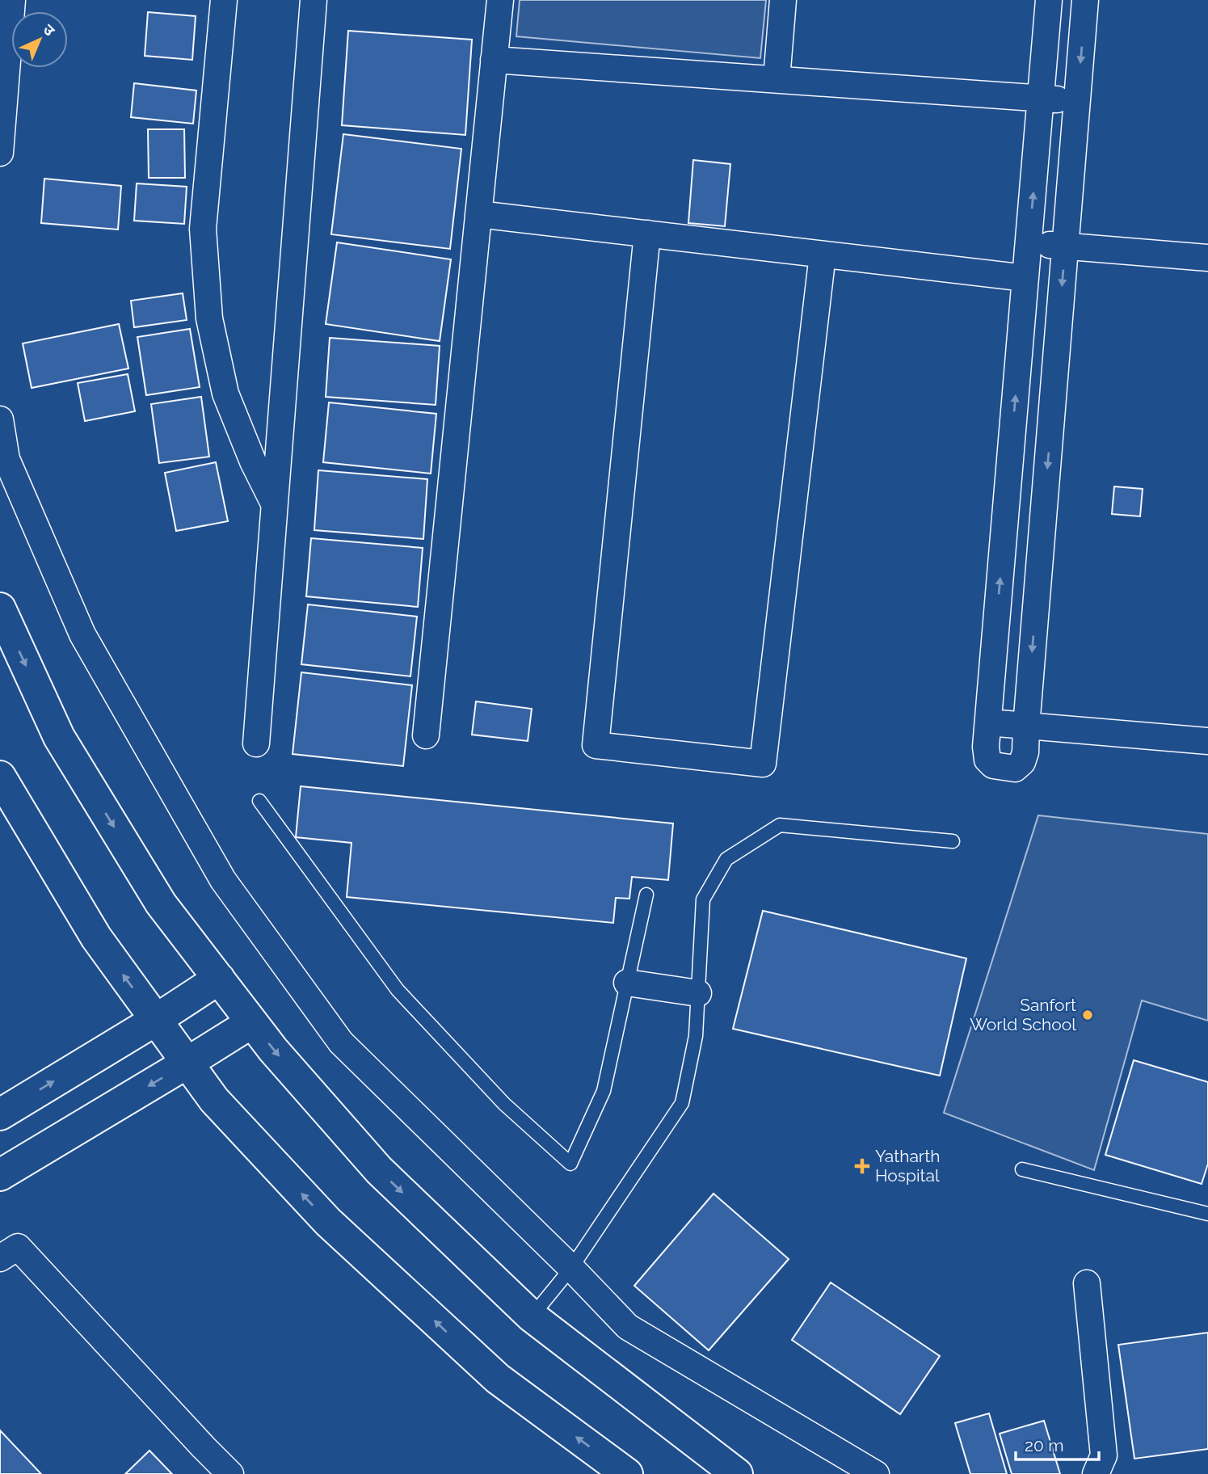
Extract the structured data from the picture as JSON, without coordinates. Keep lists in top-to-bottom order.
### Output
{
  "places": {
    "other": ["Sanfort World School"],
    "health": ["Yatharth Hospital"]
  },
  "scale_bar": "20 m",
  "north": "top right"
}
